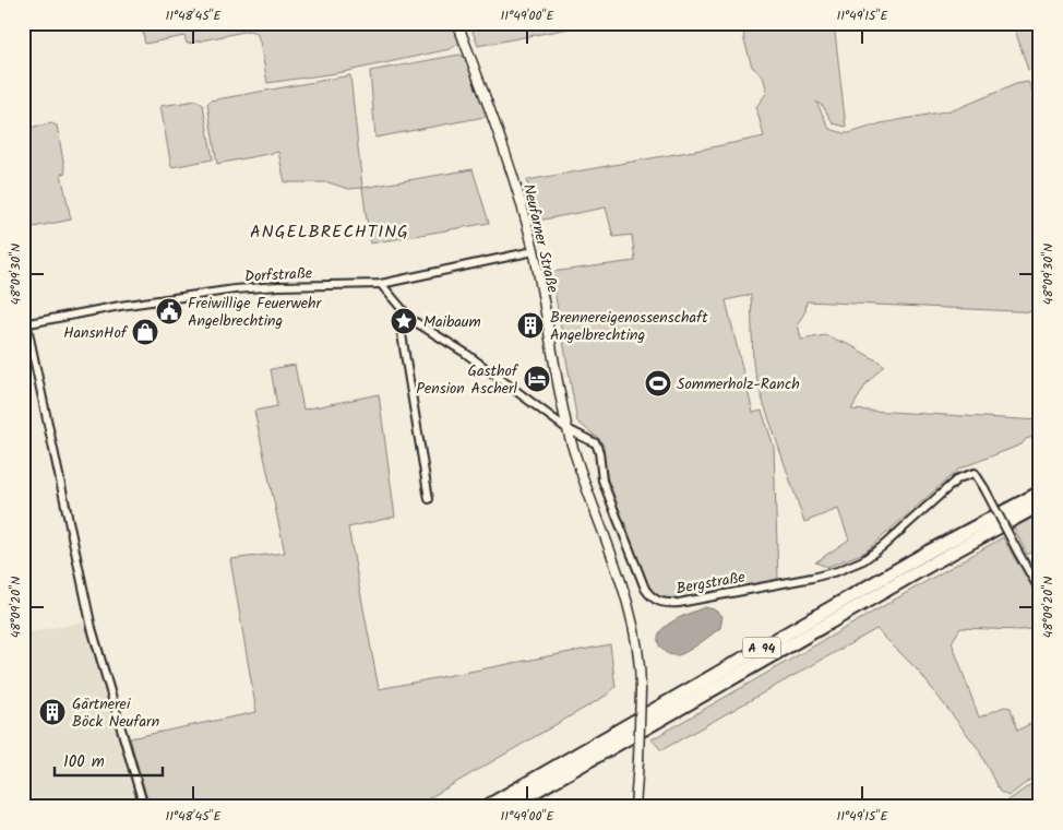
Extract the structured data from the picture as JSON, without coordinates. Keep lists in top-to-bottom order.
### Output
{
  "streets": {
    "highway": ["A 94"],
    "street": ["Neufarner Straße", "Dorfstraße", "Bergstraße"]
  },
  "crossings": [
    ["Neufarner Straße", "Dorfstraße"],
    ["Neufarner Straße", "Bergstraße"],
    ["Dorfstraße", "Bergstraße"]
  ],
  "districts": ["ANGELBRECHTING"],
  "places": {
    "public building": ["Freiwillige Feuerwehr Angelbrechting"],
    "place": ["Maibaum"],
    "building": ["Brennereigenossenschaft Angelbrechting", "Gärtnerei Böck Neufarn"],
    "shop": ["HansnHof"],
    "hotel": ["Gasthof Pension Ascherl"],
    "sports": ["Sommerholz-Ranch"]
  },
  "scale_bar": "100 m",
  "coordinates": [
    "11°48'45\"E",
    "11°49'00\"E",
    "11°49'15\"E",
    "48°09'30\"N",
    "48°09'20\"N"
  ]
}
